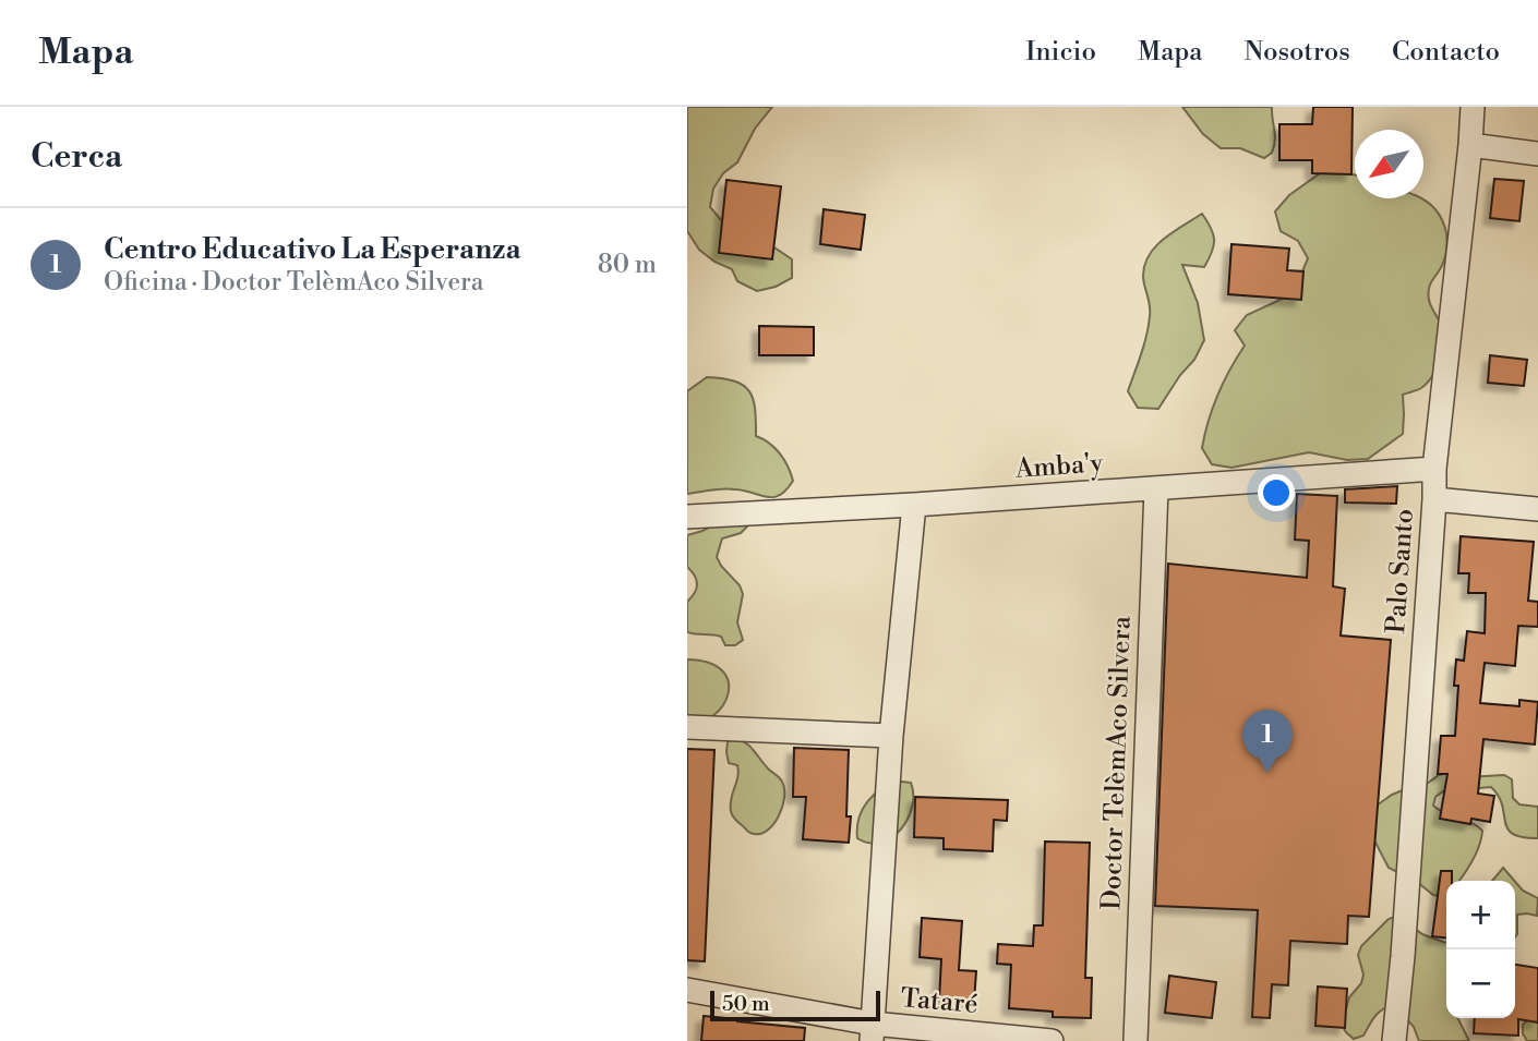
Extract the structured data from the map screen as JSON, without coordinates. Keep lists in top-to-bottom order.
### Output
{
  "streets": {
    "street": [
      "Amba'y",
      "Palo Santo",
      "Doctor TelèmAco Silvera",
      "Tataré"
    ]
  },
  "crossings": [
    ["Amba'y", "Palo Santo"],
    ["Amba'y", "Doctor TelèmAco Silvera"]
  ],
  "scale_bar": "50 m",
  "north": "bottom left",
  "page": {
    "header": "Mapa",
    "nav": [
      "Inicio",
      "Mapa",
      "Nosotros",
      "Contacto"
    ],
    "heading": "Cerca",
    "list": [
      {
        "mark": "1",
        "name": "Centro Educativo La Esperanza",
        "note": "Oficina · Doctor TelèmAco Silvera",
        "value": "80 m"
      }
    ],
    "pins": "1",
    "map_buttons": ["+", "−"],
    "scale": "50 m"
  }
}
